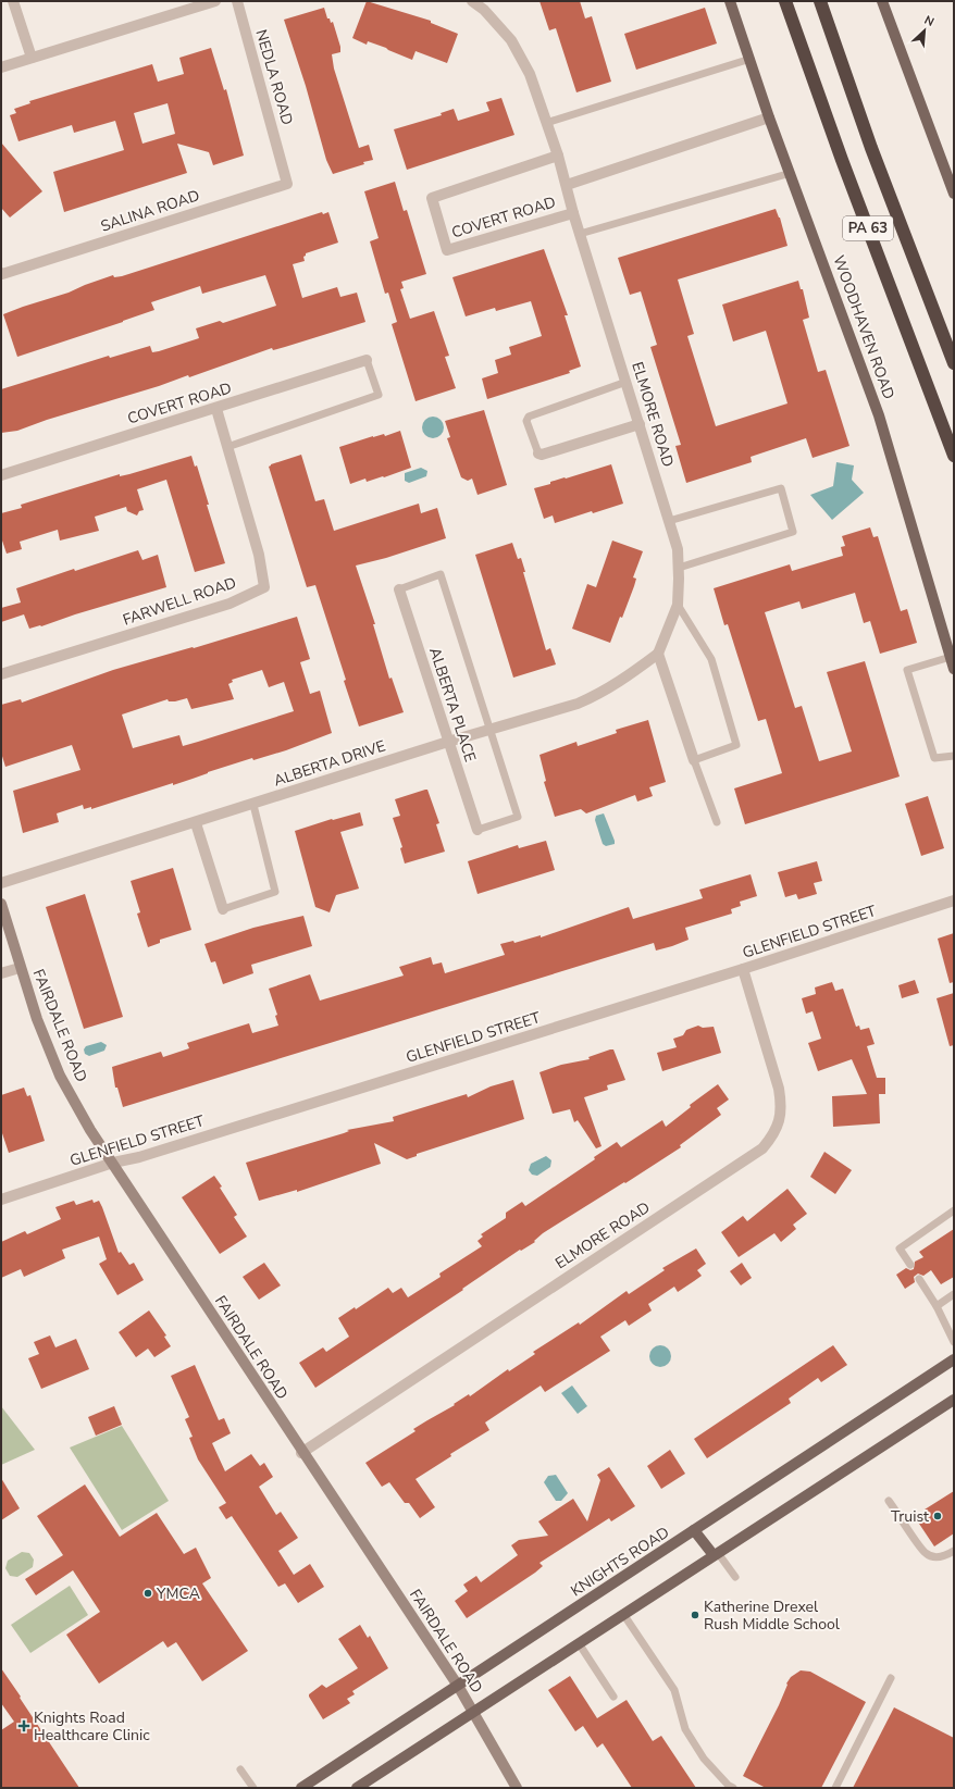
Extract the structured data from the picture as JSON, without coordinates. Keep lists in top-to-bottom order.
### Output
{
  "streets": {
    "highway": ["PA 63"],
    "main road": ["WOODHAVEN ROAD", "KNIGHTS ROAD"],
    "street": [
      "NEDLA ROAD",
      "SALINA ROAD",
      "COVERT ROAD",
      "ELMORE ROAD",
      "FARWELL ROAD",
      "ALBERTA PLACE",
      "ALBERTA DRIVE",
      "GLENFIELD STREET",
      "FAIRDALE ROAD"
    ]
  },
  "crossings": [
    ["NEDLA ROAD", "SALINA ROAD"],
    ["COVERT ROAD", "WOODHAVEN ROAD"],
    ["COVERT ROAD", "ELMORE ROAD"],
    ["COVERT ROAD", "FARWELL ROAD"],
    ["ELMORE ROAD", "ALBERTA DRIVE"],
    ["ELMORE ROAD", "GLENFIELD STREET"],
    ["ELMORE ROAD", "FAIRDALE ROAD"],
    ["ALBERTA PLACE", "ALBERTA DRIVE"],
    ["GLENFIELD STREET", "FAIRDALE ROAD"],
    ["FAIRDALE ROAD", "KNIGHTS ROAD"]
  ],
  "places": {
    "other": ["Truist", "YMCA", "Katherine Drexel Rush Middle School"],
    "health": ["Knights Road Healthcare Clinic"]
  },
  "north": "top right"
}
